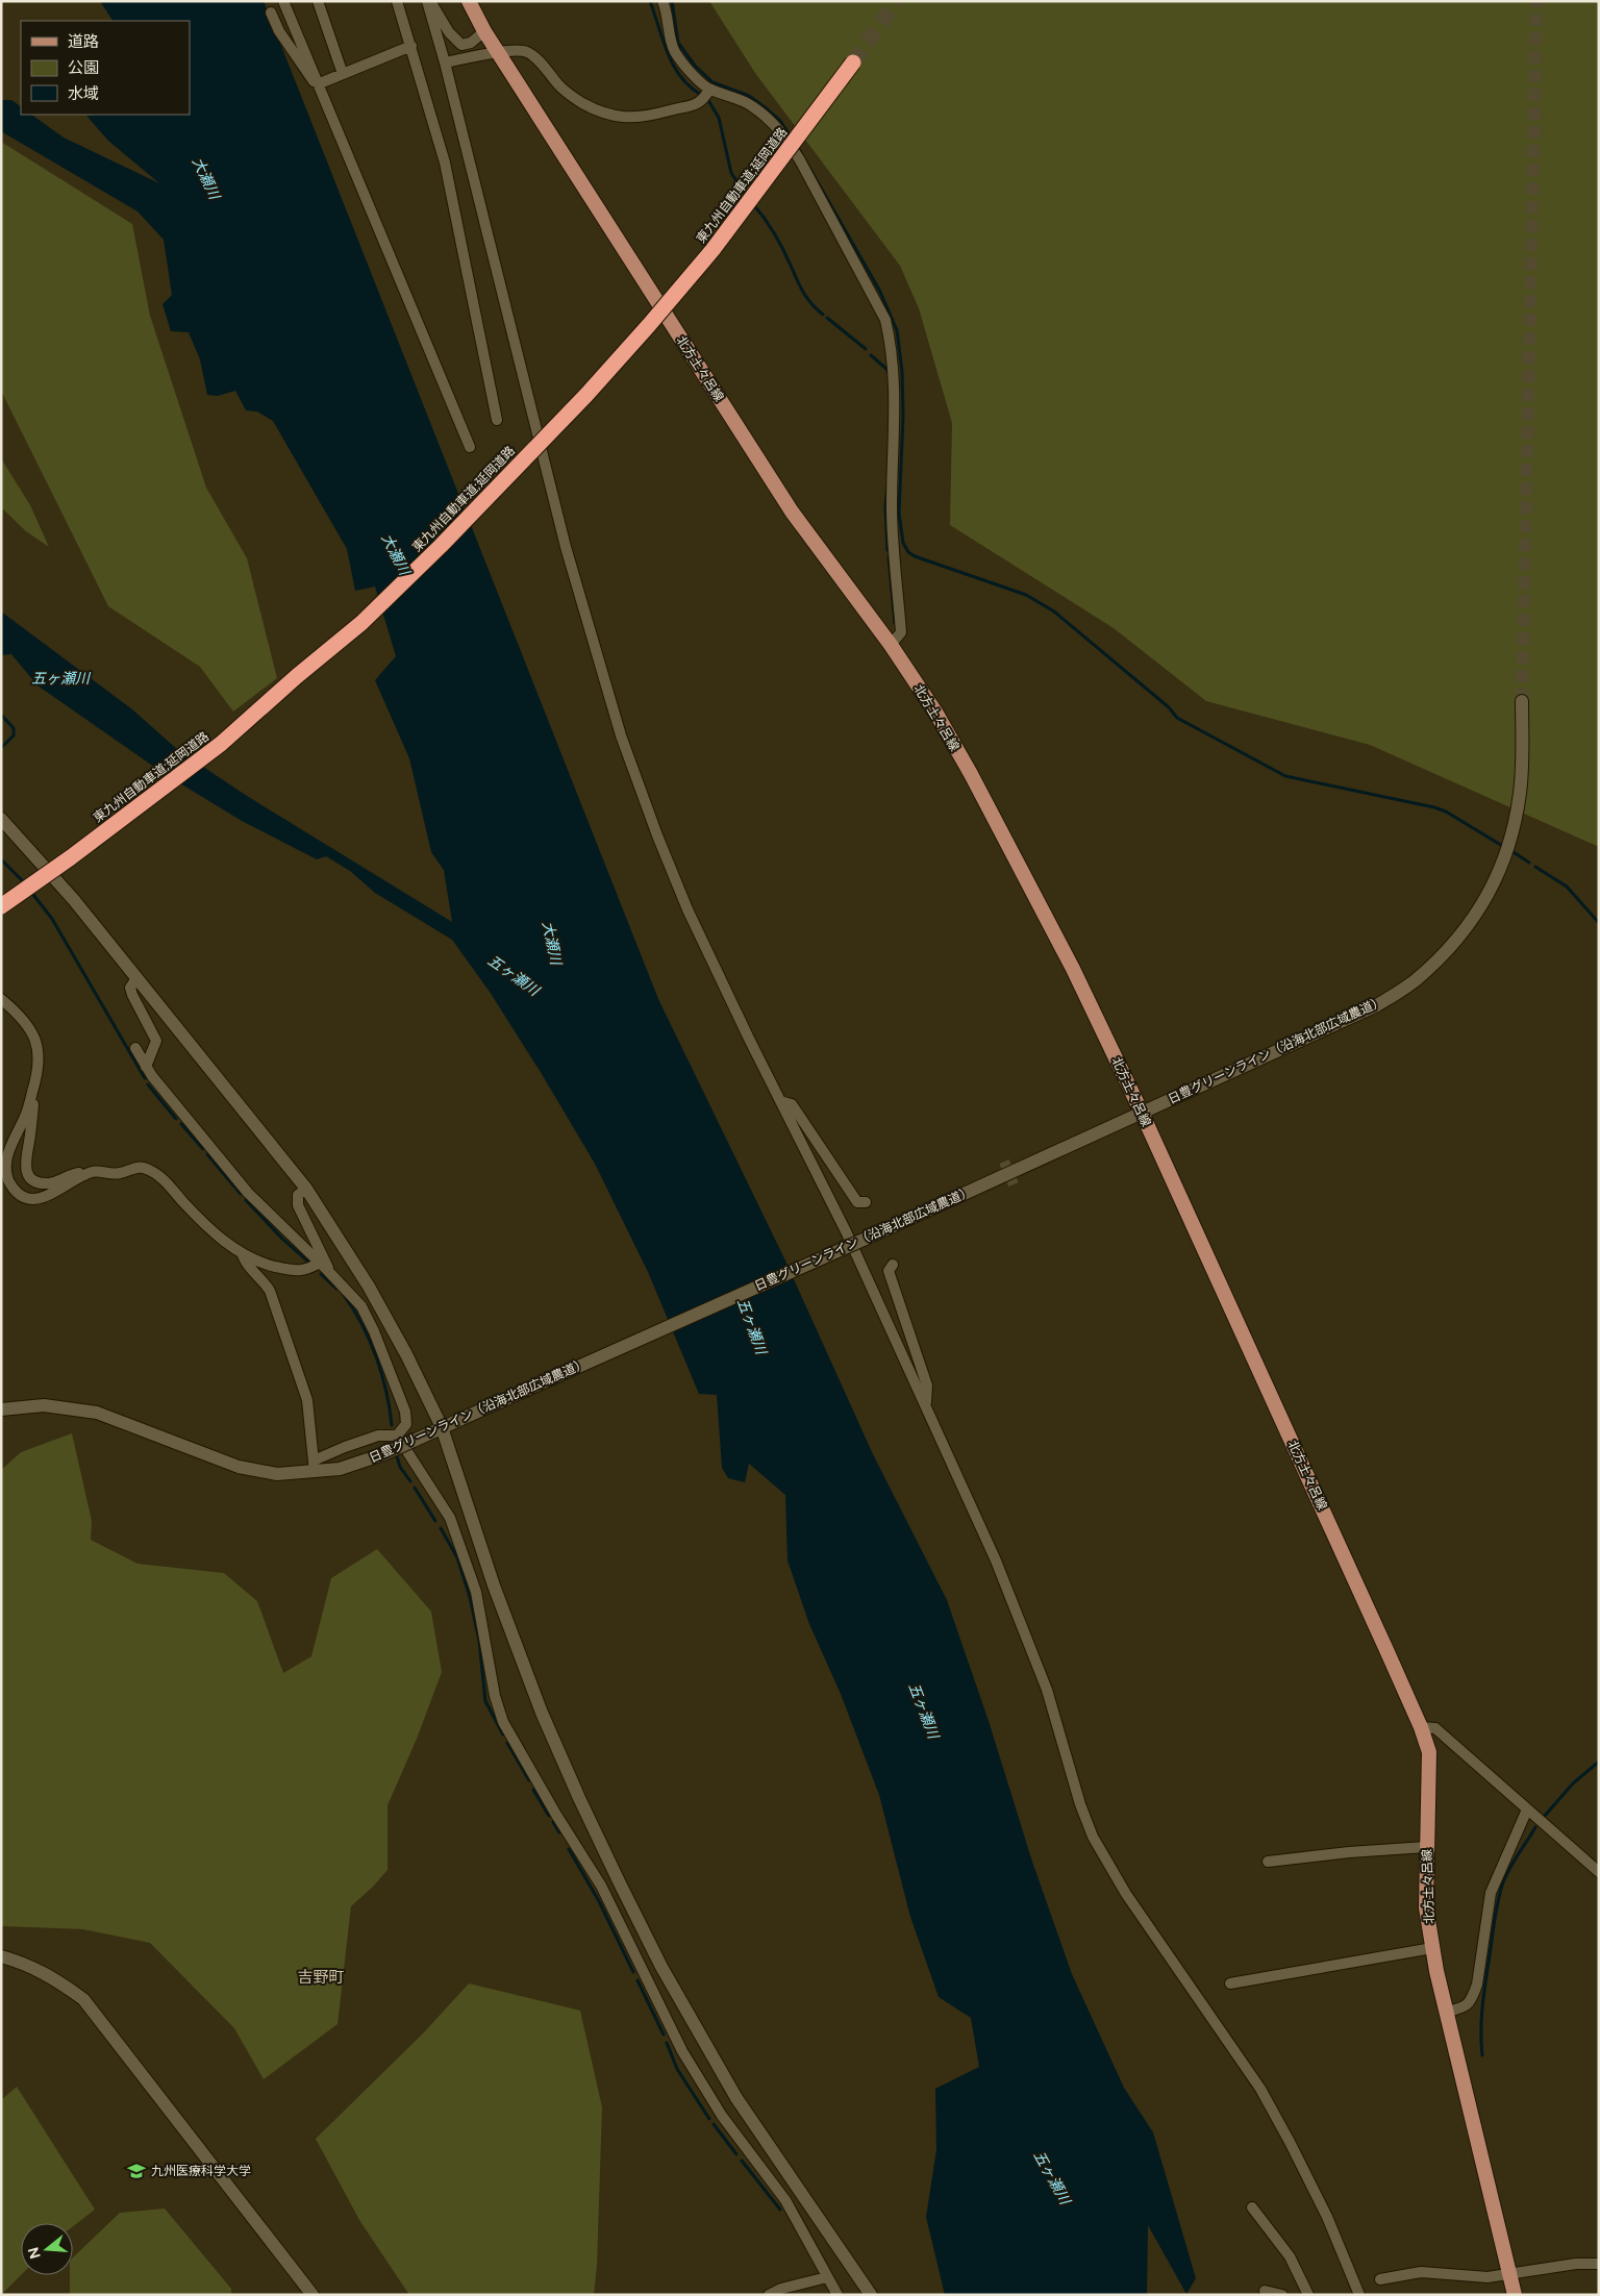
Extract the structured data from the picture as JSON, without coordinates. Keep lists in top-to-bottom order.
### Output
{
  "streets": {
    "highway": ["東九州自動車道;延岡道路"],
    "main road": ["北方土々呂線"],
    "street": ["日豊グリーンライン（沿海北部広域農道）"]
  },
  "crossings": [
    ["北方土々呂線", "日豊グリーンライン（沿海北部広域農道）"]
  ],
  "districts": ["吉野町"],
  "water": ["大瀬川", "五ヶ瀬川"],
  "places": {
    "school or university": ["九州医療科学大学"]
  },
  "legend": ["道路", "公園", "水域"],
  "north": "left"
}
